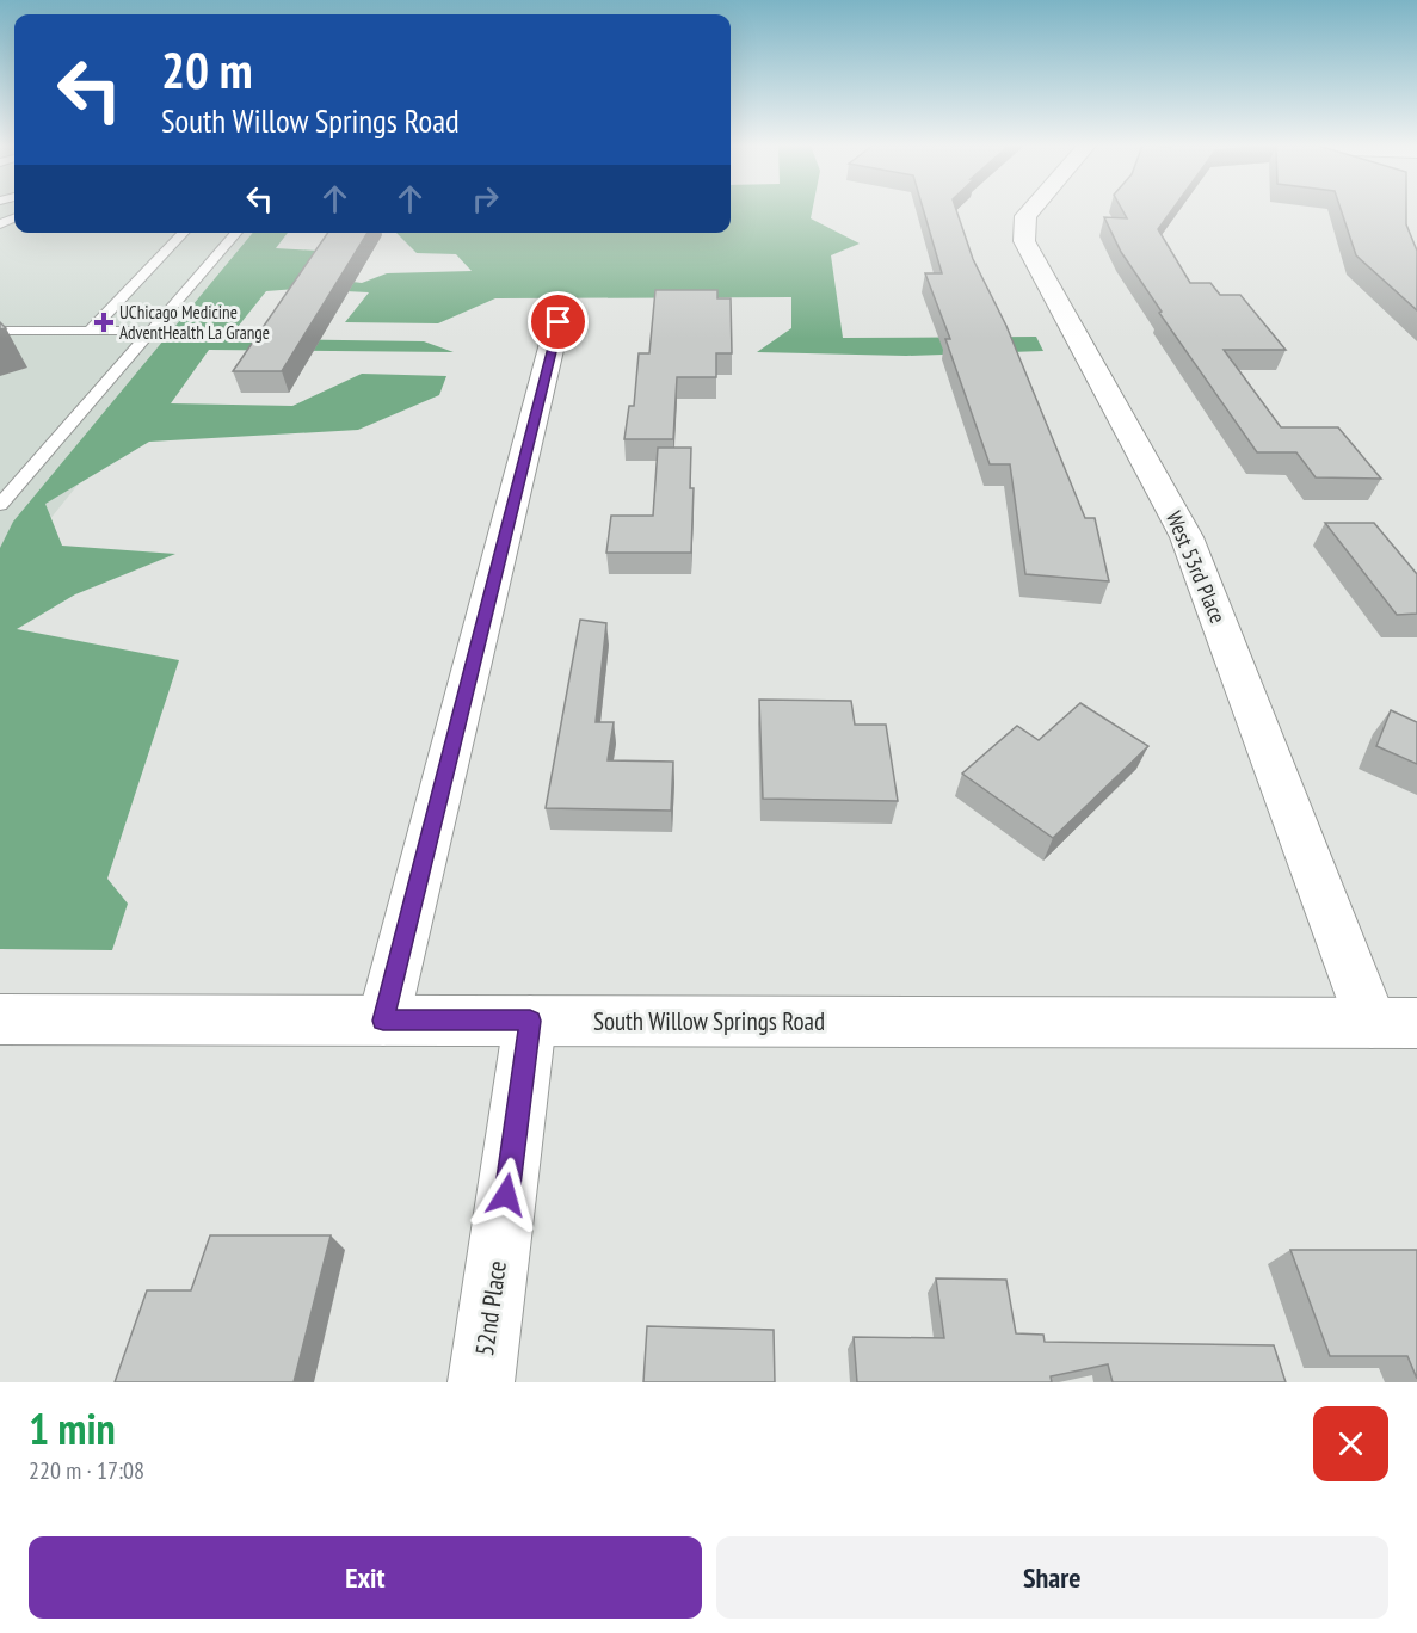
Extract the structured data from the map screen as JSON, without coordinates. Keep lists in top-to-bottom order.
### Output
{
  "streets": {
    "street": ["West 53rd Place", "South Willow Springs Road", "52nd Place"]
  },
  "crossings": [
    ["West 53rd Place", "South Willow Springs Road"],
    ["South Willow Springs Road", "52nd Place"]
  ],
  "places": {
    "health": ["UChicago Medicine AdventHealth La Grange"]
  },
  "page": {
    "turn": ["20 m", "South Willow Springs Road"],
    "heading": ["1 min", "220 m · 17:08"],
    "buttons": ["Exit", "Share"]
  }
}
